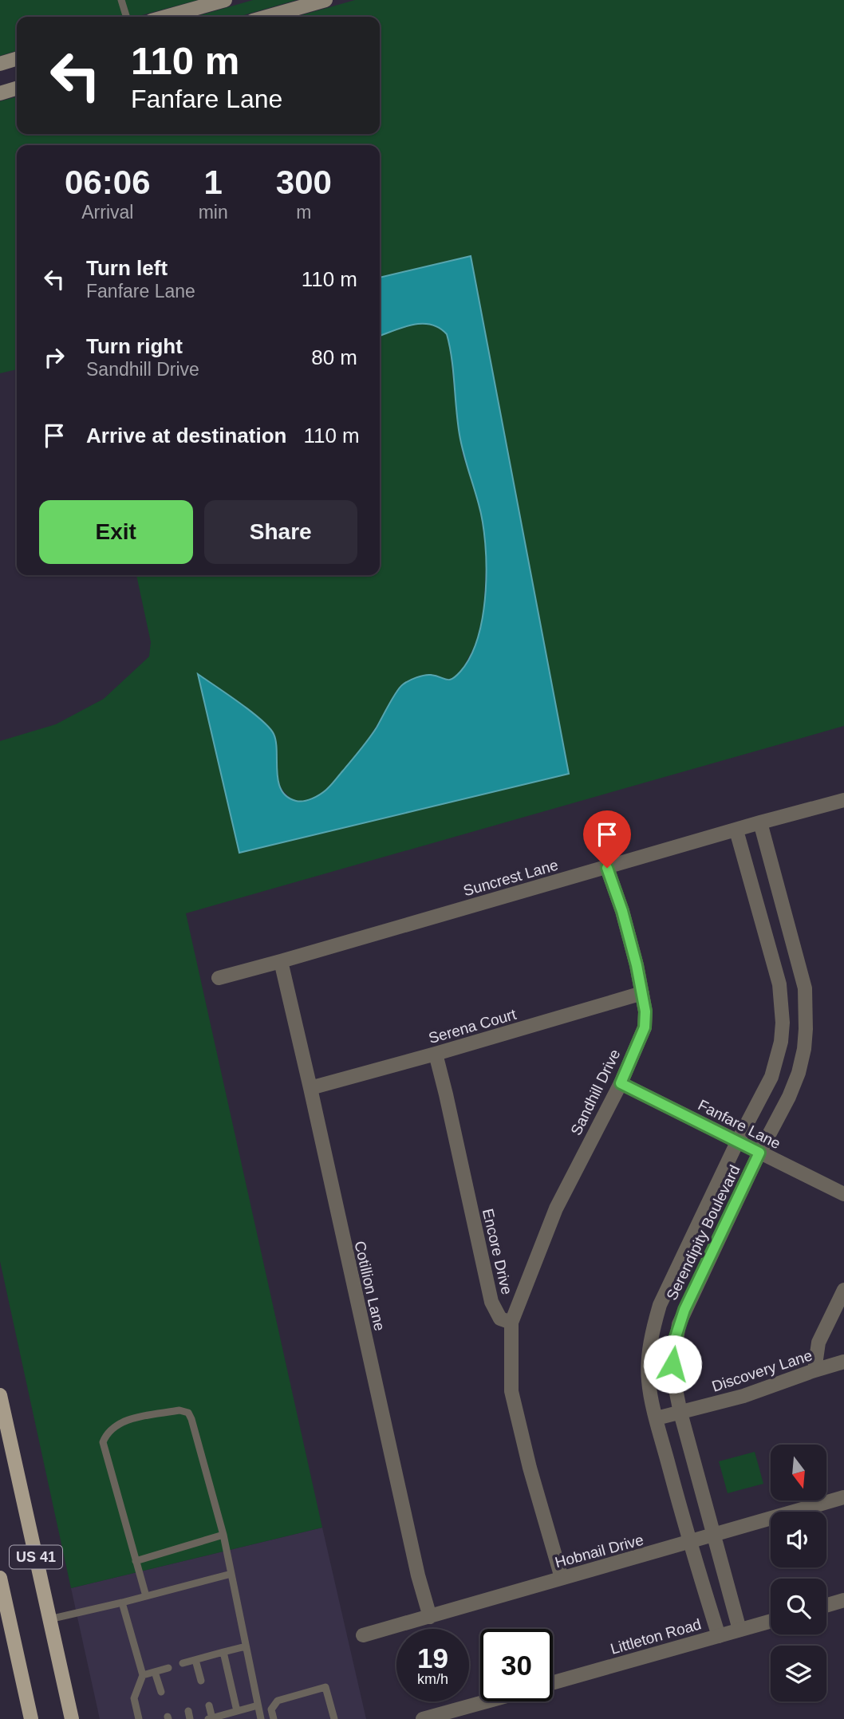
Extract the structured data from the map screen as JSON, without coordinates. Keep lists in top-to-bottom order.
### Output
{
  "streets": {
    "main road": ["US 41"],
    "street": [
      "Suncrest Lane",
      "Serena Court",
      "Sandhill Drive",
      "Fanfare Lane",
      "Serendipity Boulevard",
      "Encore Drive",
      "Cotillion Lane",
      "Discovery Lane",
      "Hobnail Drive",
      "Littleton Road"
    ]
  },
  "crossings": [
    ["Suncrest Lane", "Sandhill Drive"],
    ["Suncrest Lane", "Serendipity Boulevard"],
    ["Suncrest Lane", "Cotillion Lane"],
    ["Serena Court", "Sandhill Drive"],
    ["Serena Court", "Encore Drive"],
    ["Serena Court", "Cotillion Lane"],
    ["Sandhill Drive", "Fanfare Lane"],
    ["Sandhill Drive", "Encore Drive"],
    ["Fanfare Lane", "Serendipity Boulevard"],
    ["Serendipity Boulevard", "Discovery Lane"],
    ["Serendipity Boulevard", "Hobnail Drive"],
    ["Serendipity Boulevard", "Littleton Road"],
    ["Cotillion Lane", "Hobnail Drive"]
  ],
  "north": "bottom",
  "page": {
    "turn": ["110 m", "Fanfare Lane"],
    "eta": [
      "06:06",
      "Arrival",
      "1",
      "min",
      "300",
      "m"
    ],
    "list": [
      {
        "name": "Turn left",
        "note": "Fanfare Lane",
        "value": "110 m"
      },
      {
        "name": "Turn right",
        "note": "Sandhill Drive",
        "value": "80 m"
      },
      {
        "name": "Arrive at destination",
        "value": "110 m"
      }
    ],
    "buttons": ["Exit", "Share"],
    "speed": "19 km/h",
    "limit": "30"
  }
}
